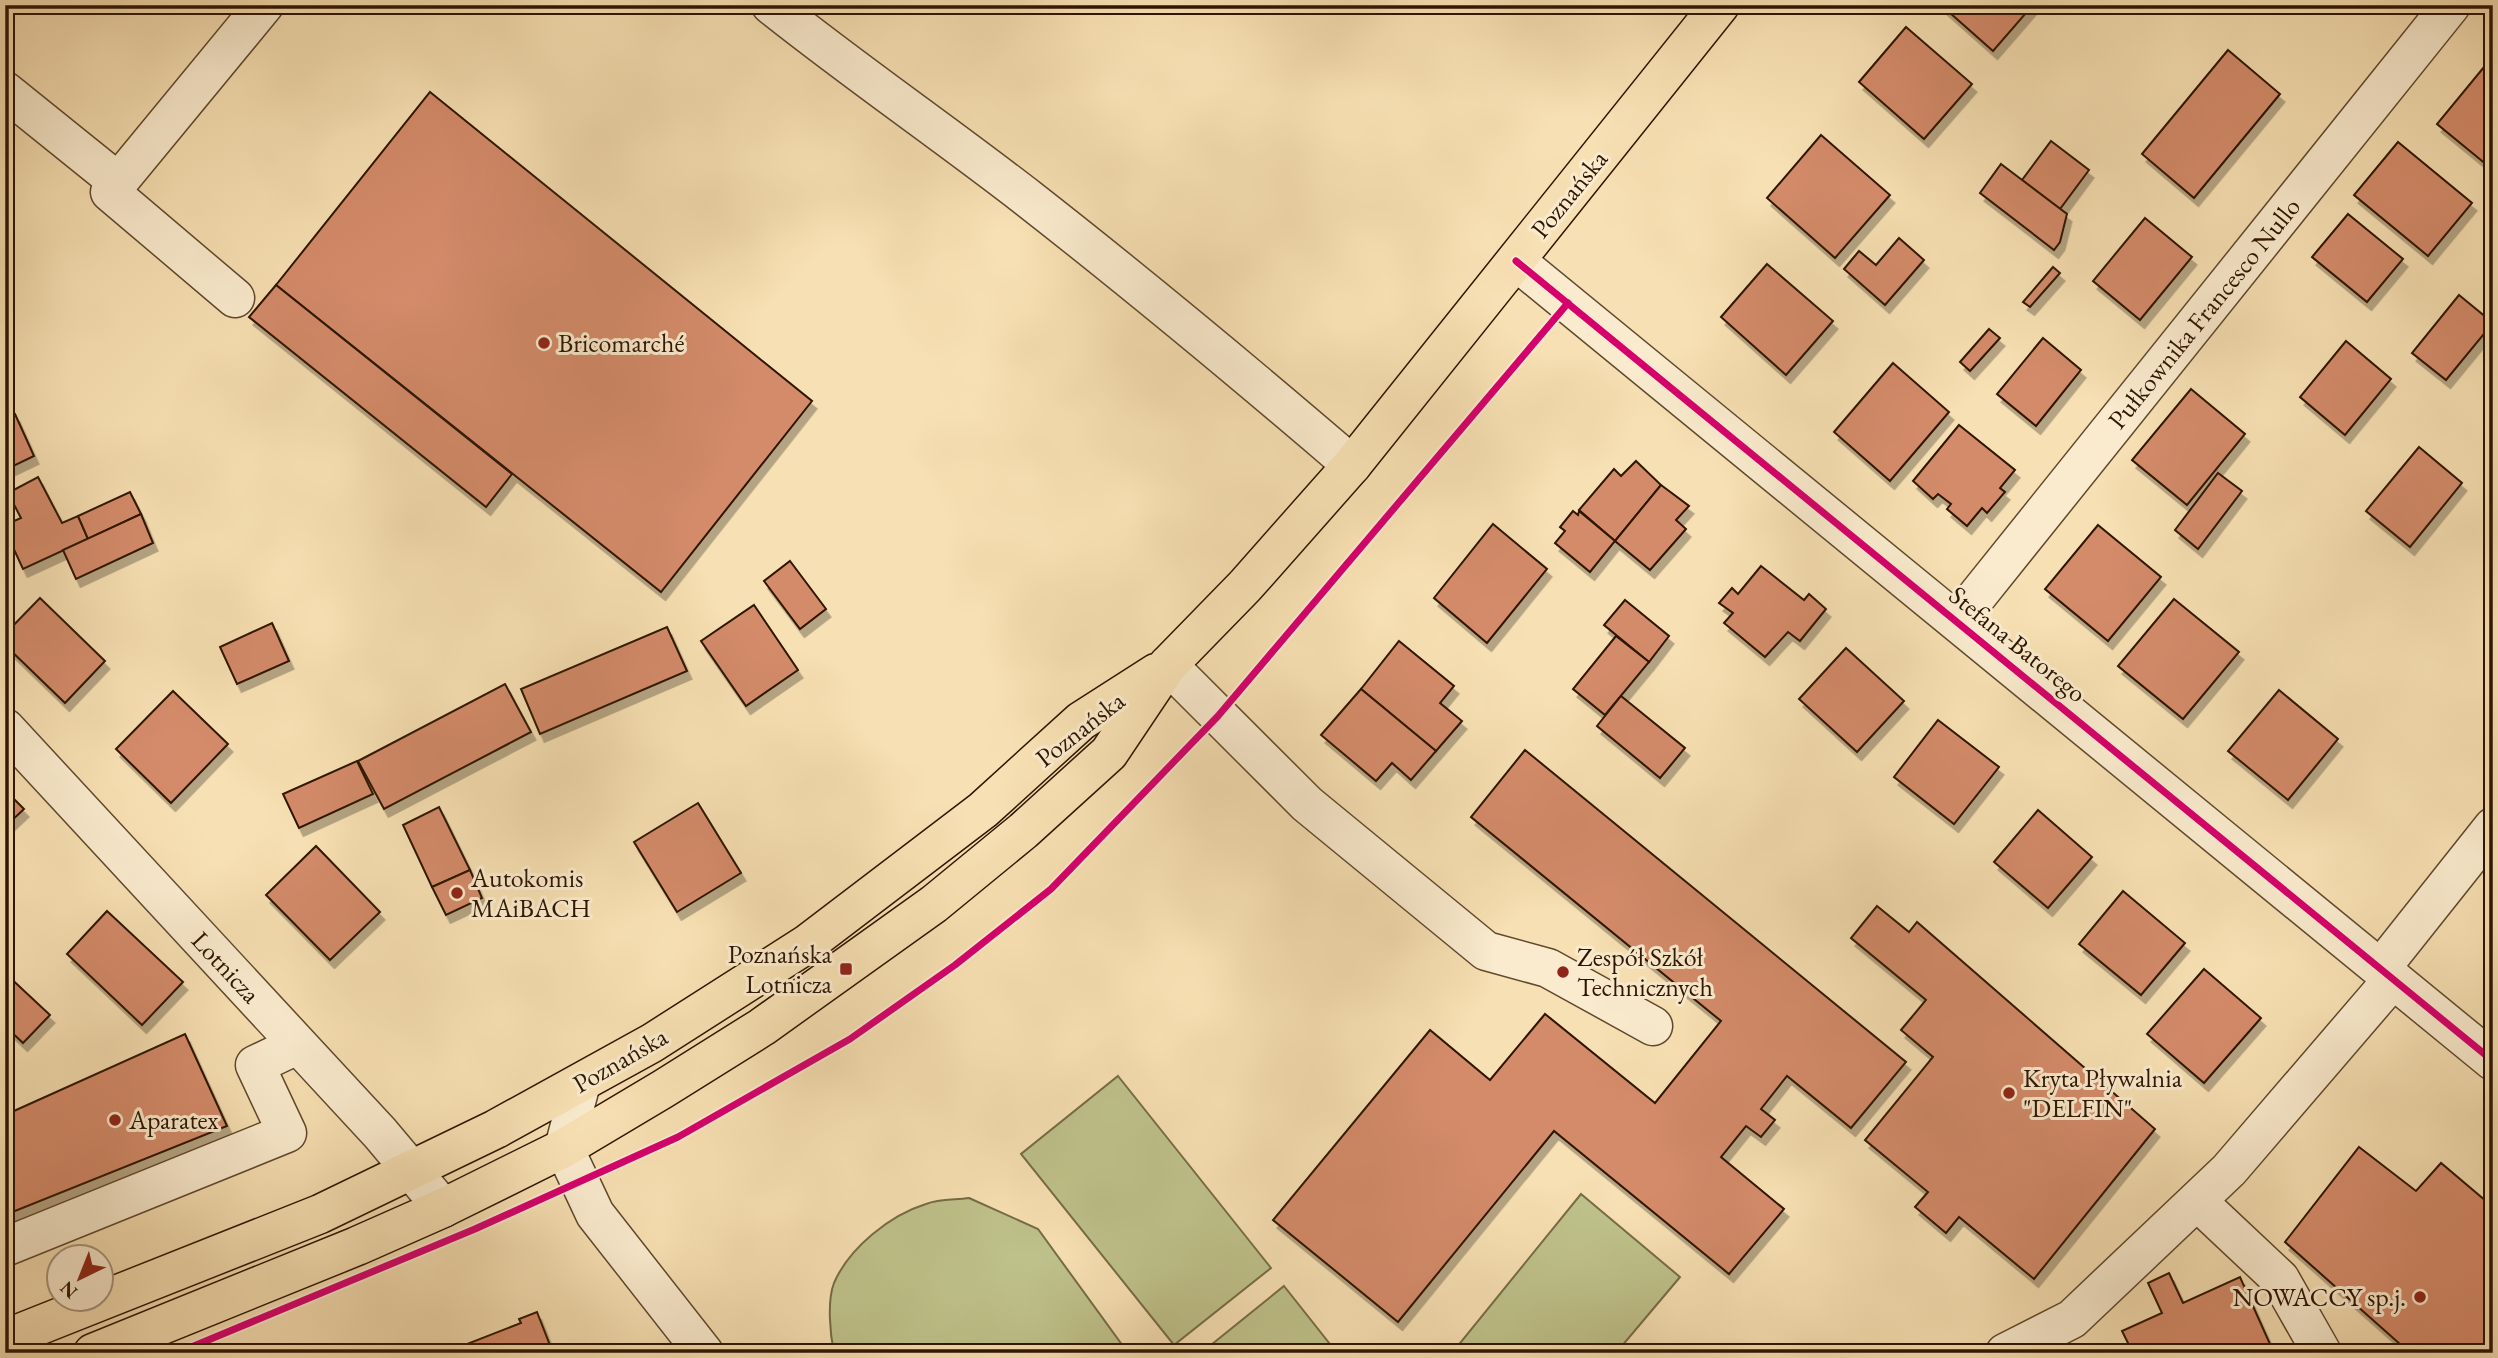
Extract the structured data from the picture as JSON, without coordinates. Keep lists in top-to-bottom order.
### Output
{
  "streets": {
    "main road": ["Poznańska"],
    "street": ["Pułkownika Francesco Nullo", "Stefana Batorego", "Lotnicza"]
  },
  "crossings": [
    ["Poznańska", "Stefana Batorego"],
    ["Poznańska", "Lotnicza"],
    ["Pułkownika Francesco Nullo", "Stefana Batorego"]
  ],
  "places": {
    "other": [
      "Bricomarché",
      "Autokomis MAiBACH",
      "Zespół Szkół Technicznych",
      "Kryta Pływalnia \"DELFIN\"",
      "Aparatex",
      "NOWACCY sp.j."
    ],
    "transit": ["Poznańska Lotnicza"]
  },
  "north": "bottom left"
}
